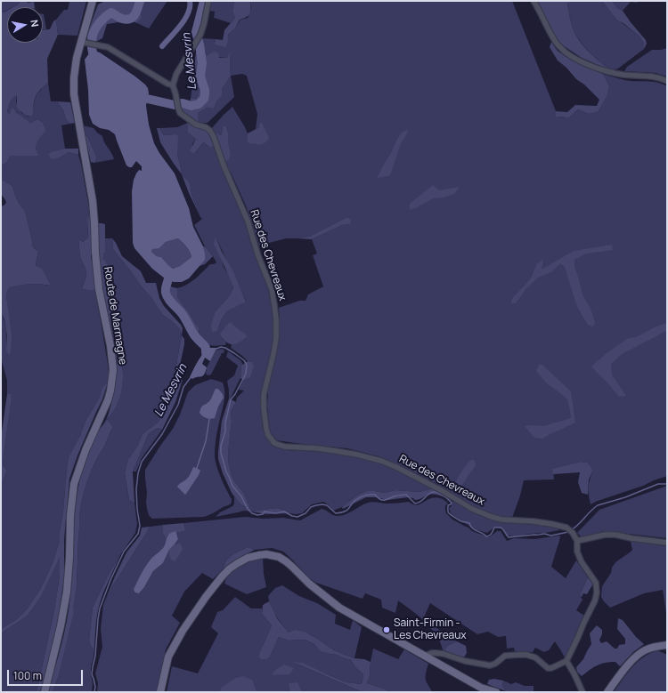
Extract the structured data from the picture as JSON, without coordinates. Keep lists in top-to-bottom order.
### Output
{
  "streets": {
    "main road": ["Route de Marmagne"],
    "street": ["Rue des Chevreaux"]
  },
  "water": ["Le Mesvrin"],
  "places": ["Saint-Firmin - Les Chevreaux"],
  "scale_bar": "100 m",
  "north": "right"
}
